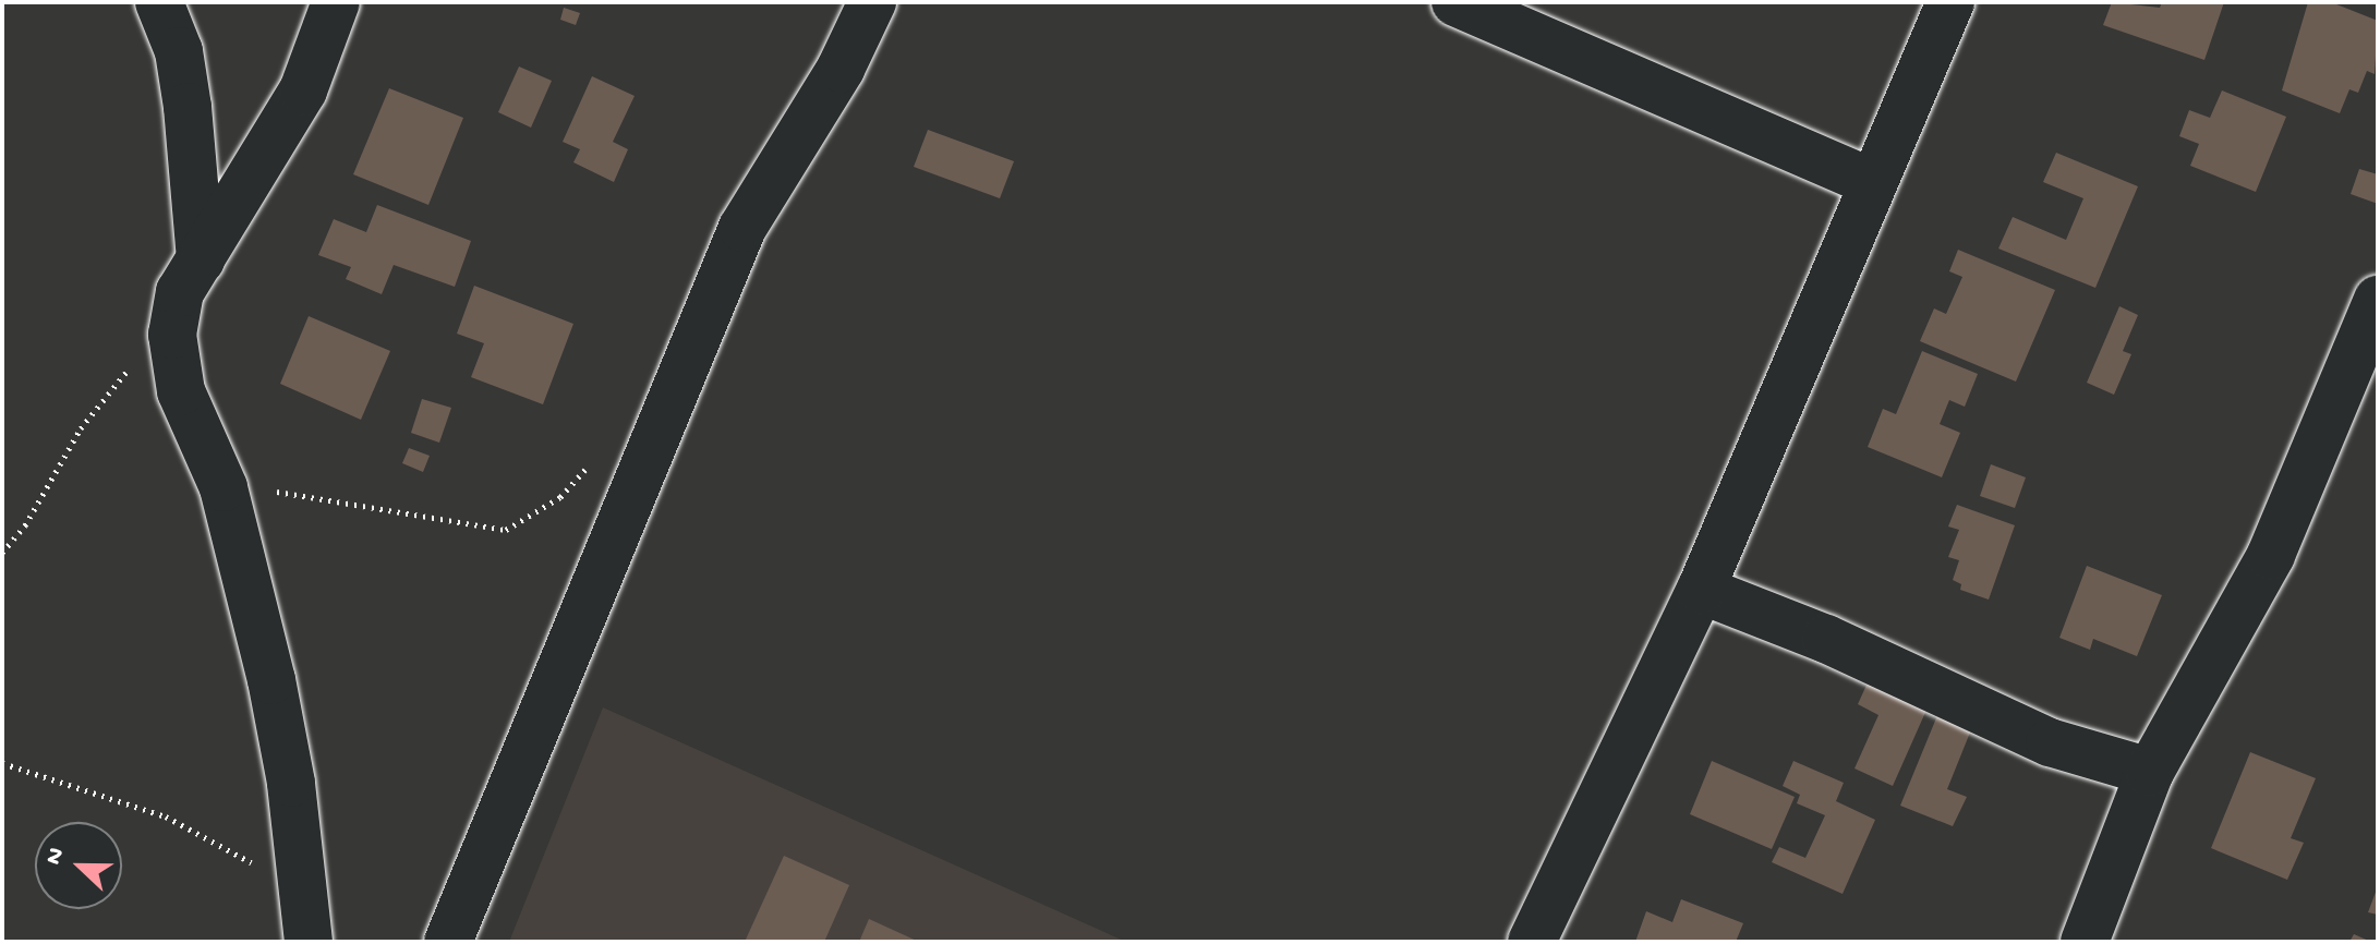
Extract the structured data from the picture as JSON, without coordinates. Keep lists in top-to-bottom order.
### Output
{
  "north": "left"
}
